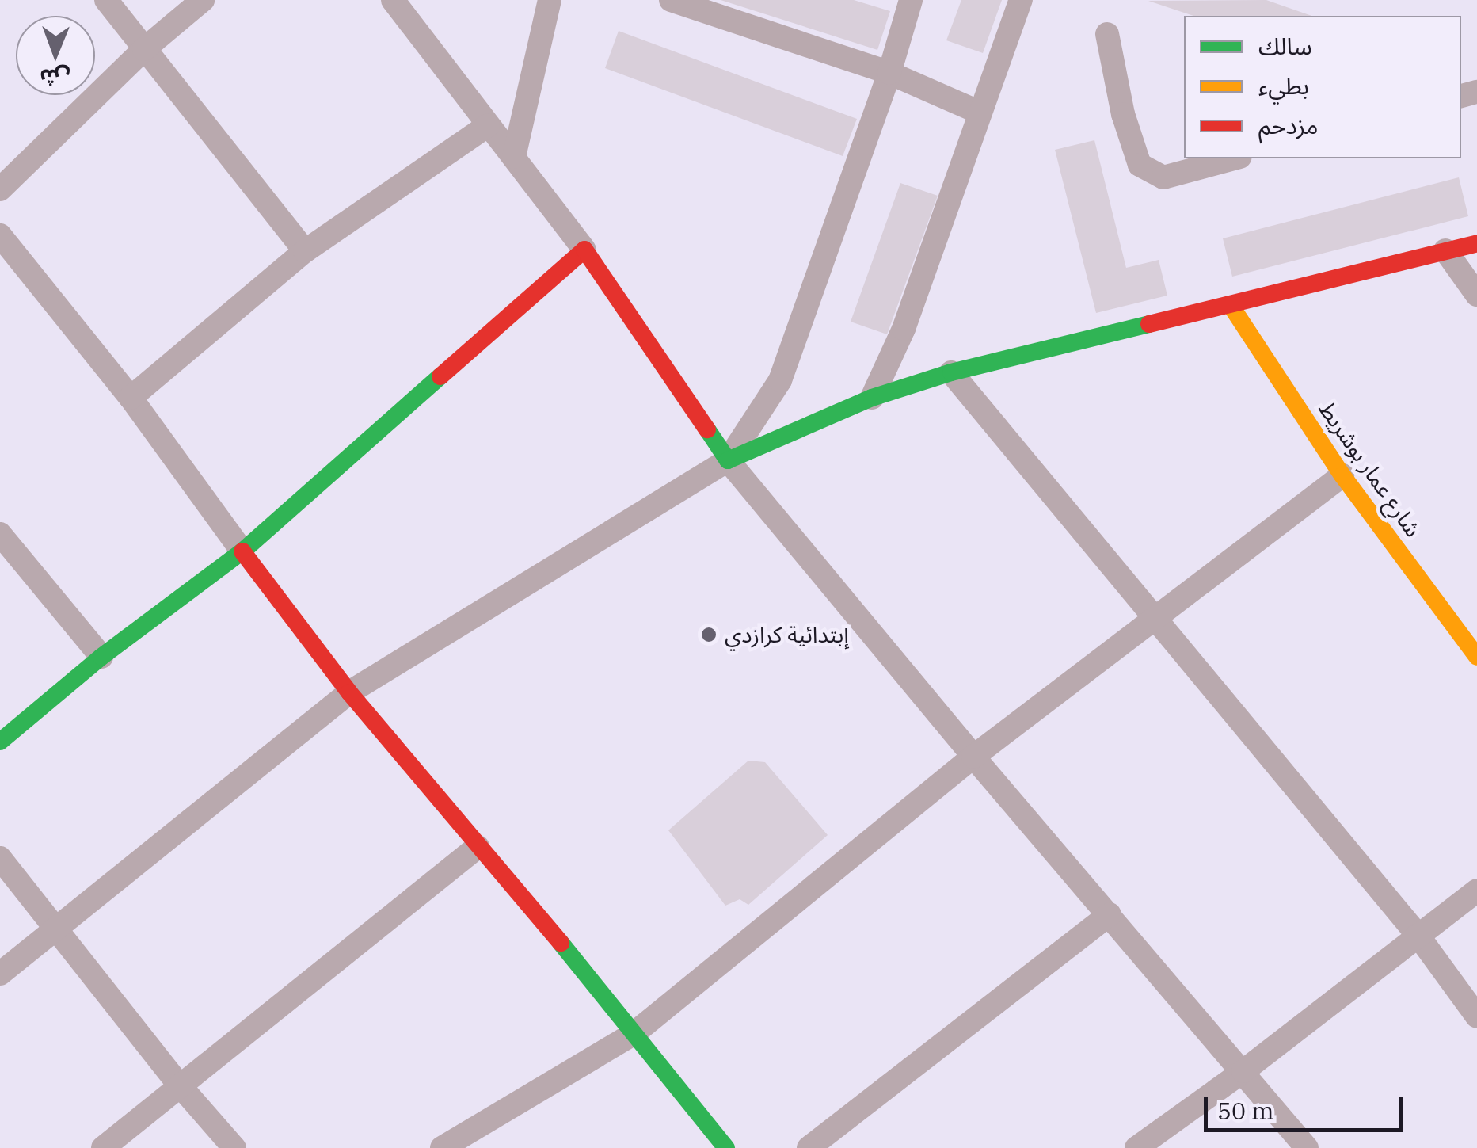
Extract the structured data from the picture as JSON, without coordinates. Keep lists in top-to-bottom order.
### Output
{
  "streets": {
    "street": ["شارع عمار بوشريط"]
  },
  "places": ["إبتدائية كرازدي"],
  "legend": ["سالك", "بطيء", "مزدحم"],
  "scale_bar": "50 m",
  "north": "bottom"
}
